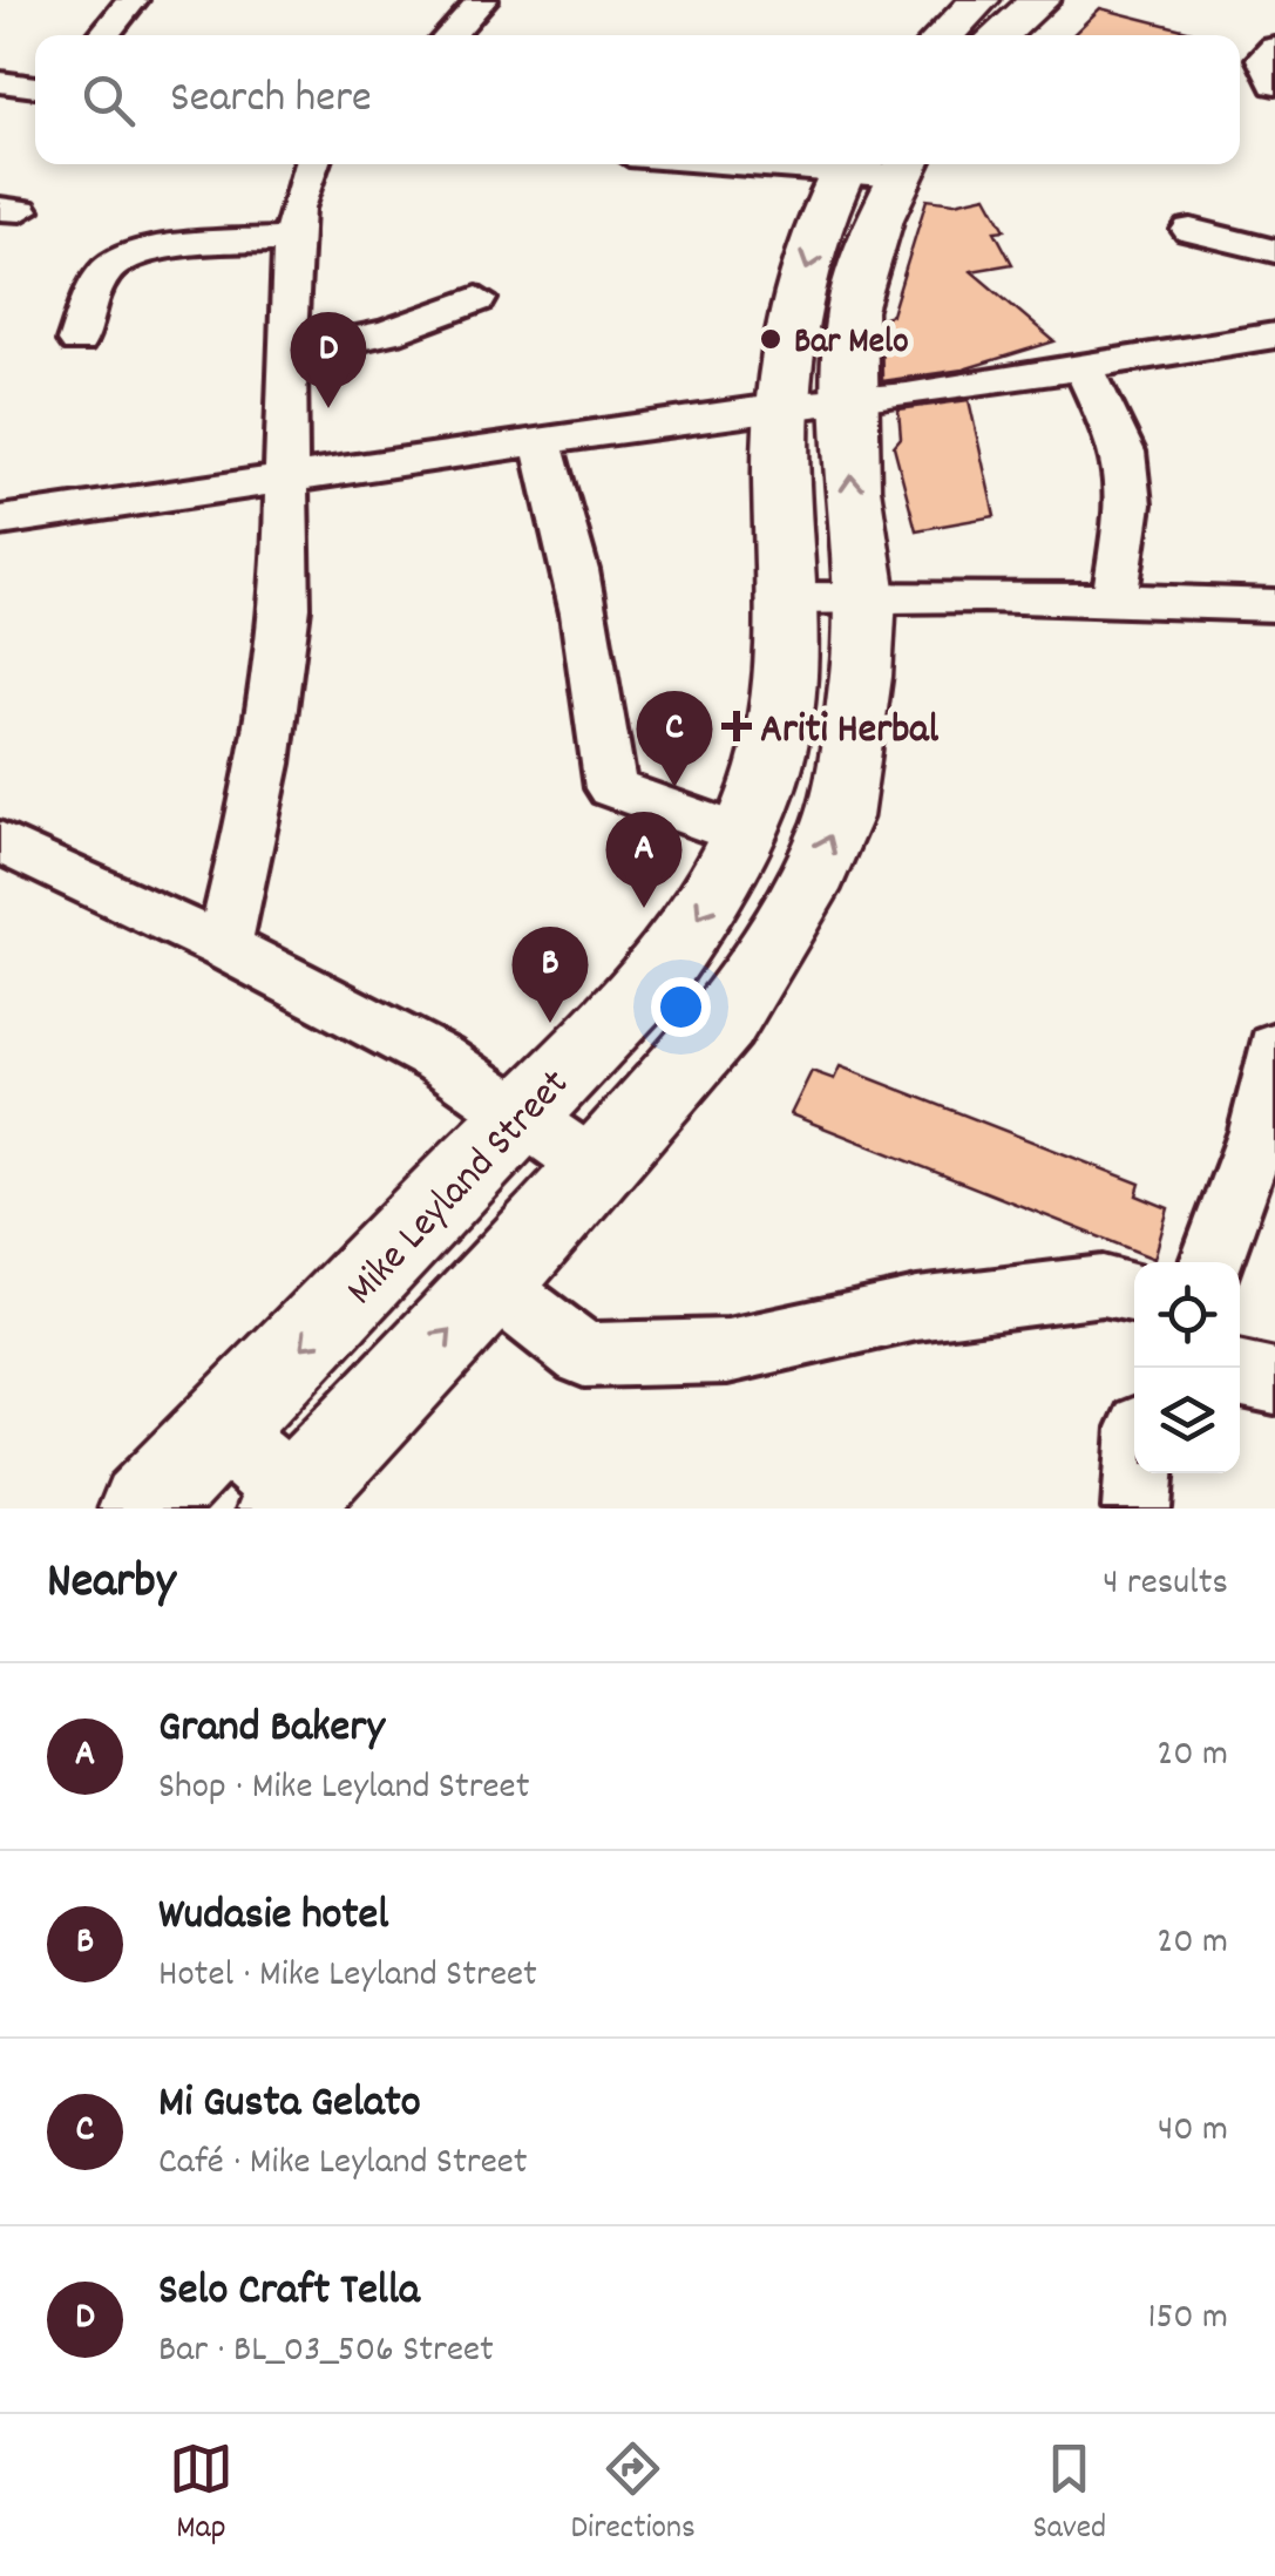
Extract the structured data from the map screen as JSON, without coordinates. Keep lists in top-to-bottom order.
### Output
{
  "streets": {
    "main road": ["Mike Leyland Street"]
  },
  "places": {
    "other": ["Bar Melo"],
    "health": ["Ariti Herbal"]
  },
  "page": {
    "search": "Search here",
    "pins": [
      "D",
      "C",
      "A",
      "B"
    ],
    "heading": ["Nearby", "4 results"],
    "list": [
      {
        "mark": "A",
        "name": "Grand Bakery",
        "note": "Shop · Mike Leyland Street",
        "value": "20 m"
      },
      {
        "mark": "B",
        "name": "Wudasie hotel",
        "note": "Hotel · Mike Leyland Street",
        "value": "20 m"
      },
      {
        "mark": "C",
        "name": "Mi Gusta Gelato",
        "note": "Café · Mike Leyland Street",
        "value": "40 m"
      },
      {
        "mark": "D",
        "name": "Selo Craft Tella",
        "note": "Bar · BL_03_506 Street",
        "value": "150 m"
      }
    ],
    "nav": ["Map", "Directions", "Saved"]
  }
}
